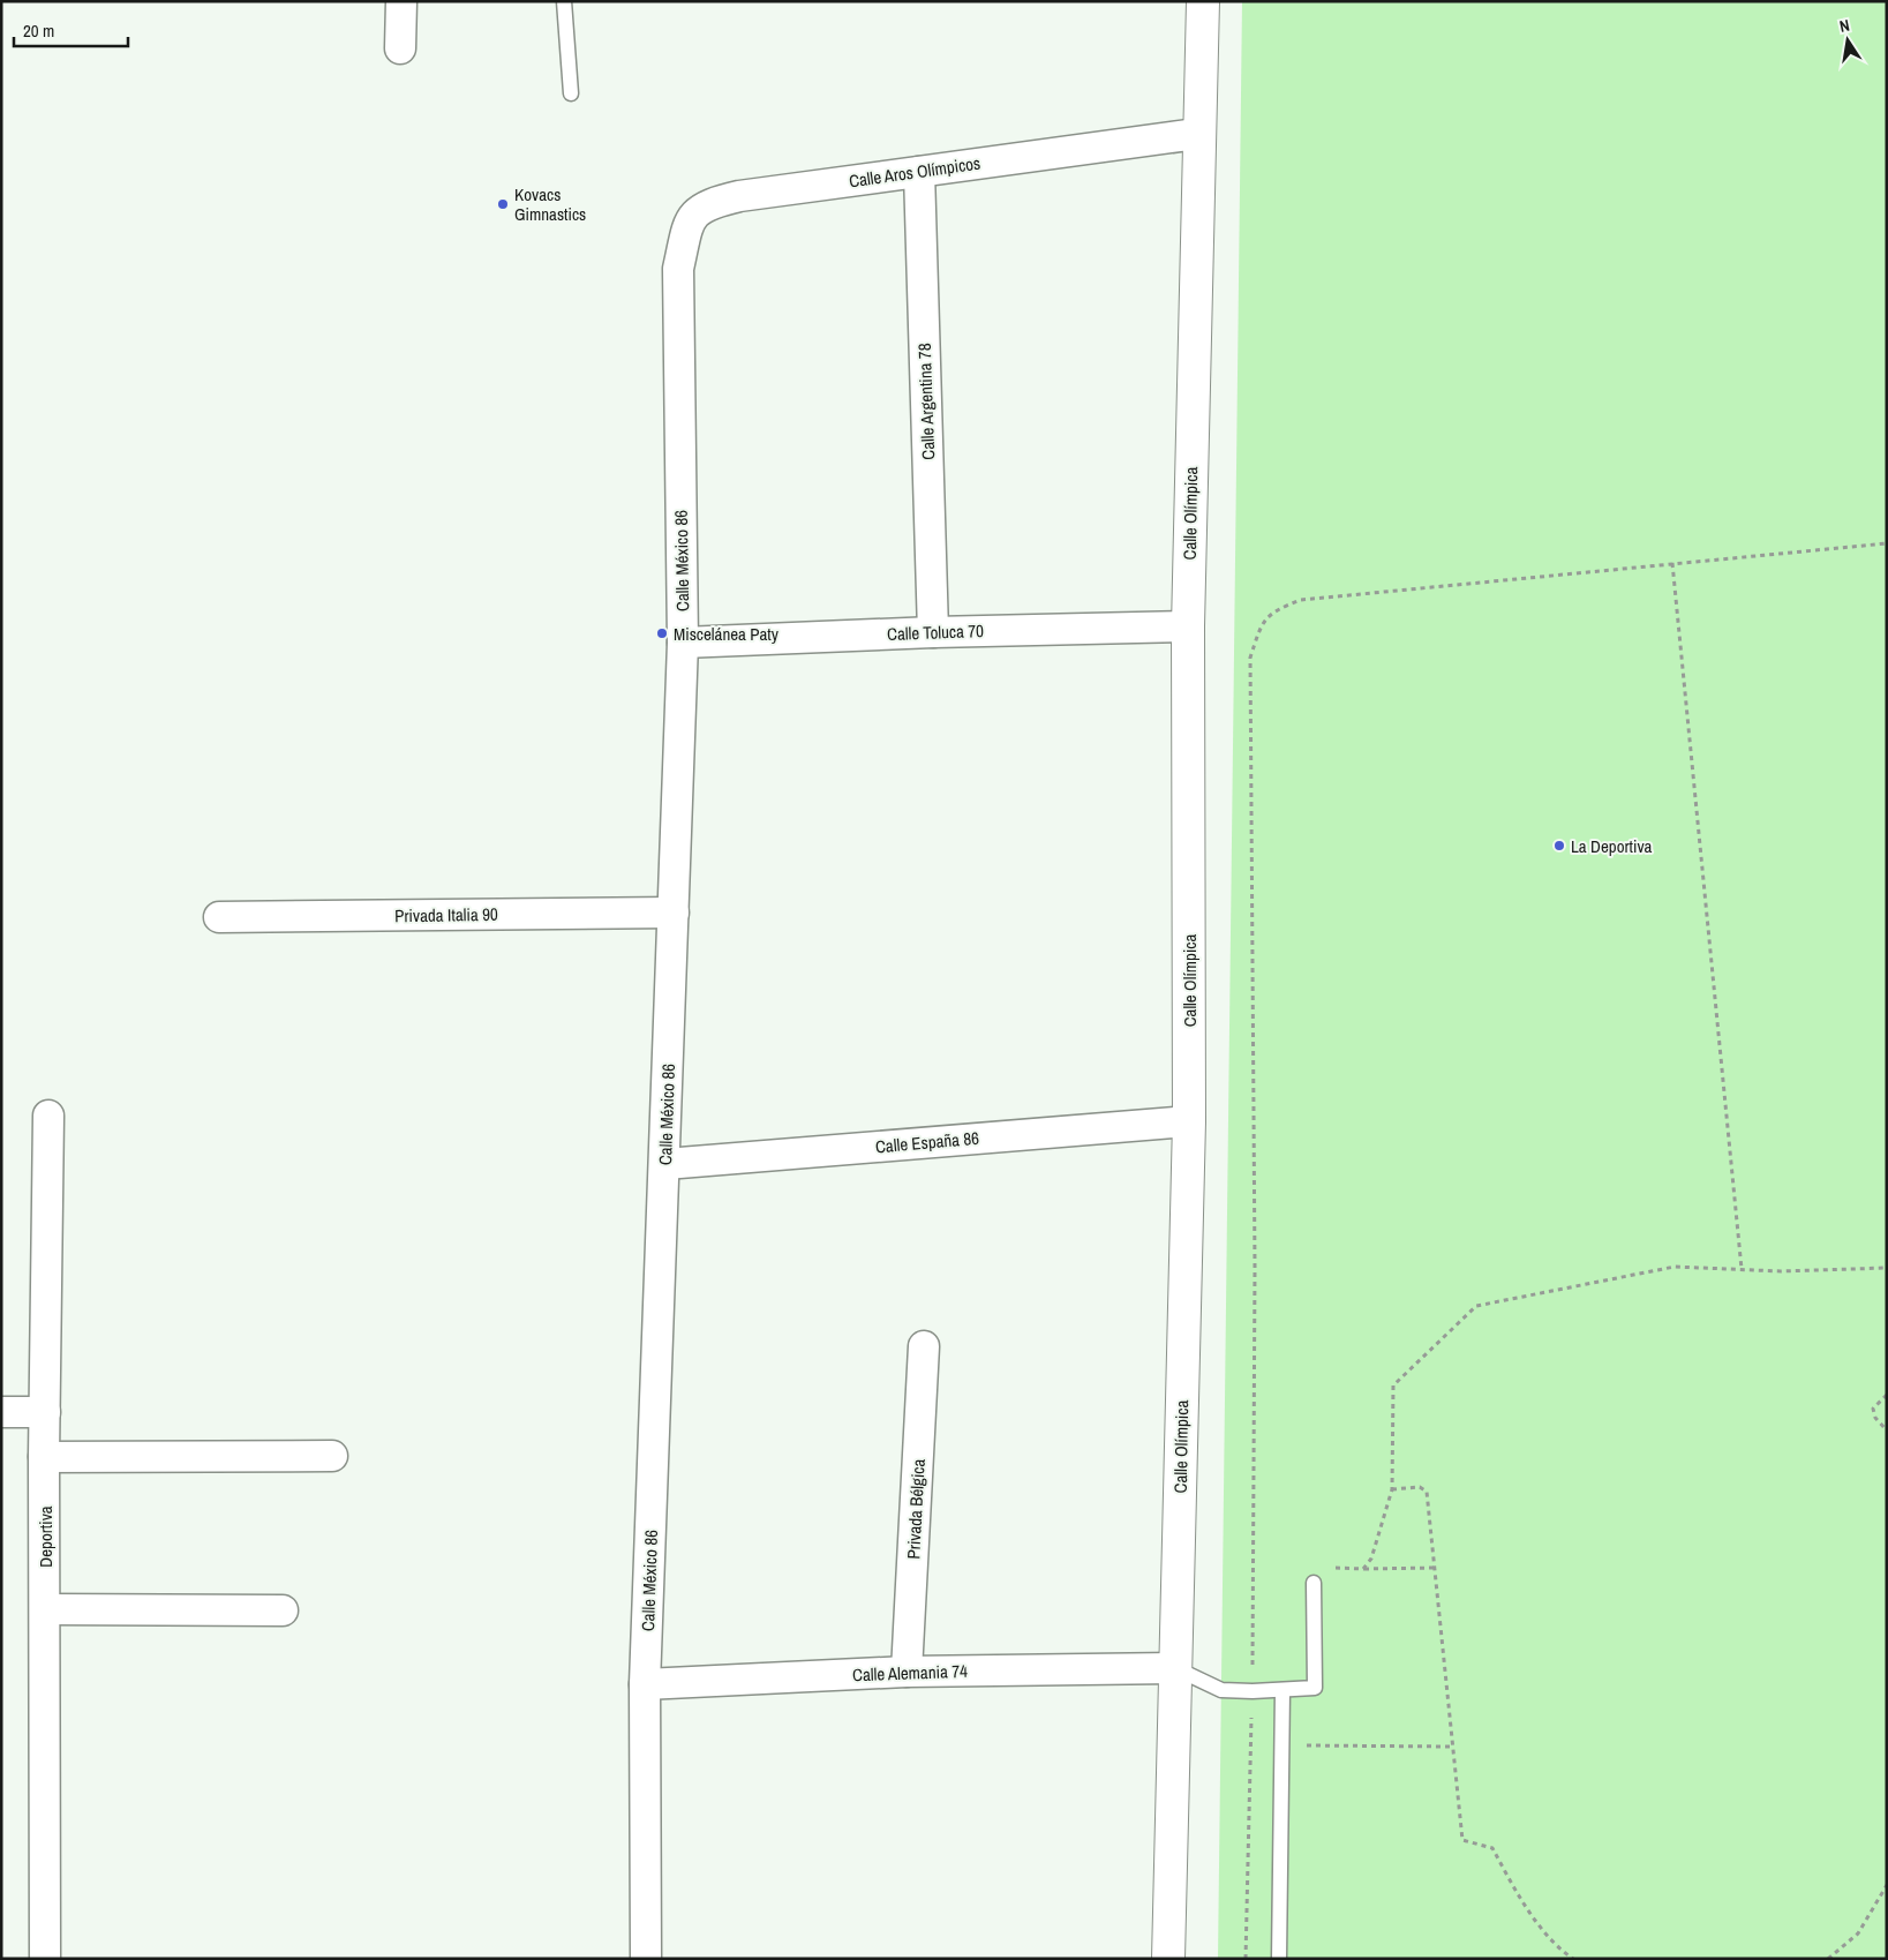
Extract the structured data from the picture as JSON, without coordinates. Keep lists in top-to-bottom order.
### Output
{
  "streets": {
    "street": [
      "Calle Aros Olímpicos",
      "Calle Argentina 78",
      "Calle Olímpica",
      "Calle México 86",
      "Calle Toluca 70",
      "Privada Italia 90",
      "Calle España 86",
      "Privada Bélgica",
      "Deportiva",
      "Calle Alemania 74"
    ]
  },
  "crossings": [
    ["Calle Aros Olímpicos", "Calle Argentina 78"],
    ["Calle Aros Olímpicos", "Calle Olímpica"],
    ["Calle Aros Olímpicos", "Calle México 86"],
    ["Calle Argentina 78", "Calle Toluca 70"],
    ["Calle Olímpica", "Calle Toluca 70"],
    ["Calle Olímpica", "Calle España 86"],
    ["Calle Olímpica", "Calle Alemania 74"],
    ["Calle México 86", "Calle Toluca 70"],
    ["Calle México 86", "Privada Italia 90"],
    ["Calle México 86", "Calle España 86"],
    ["Calle México 86", "Calle Alemania 74"],
    ["Privada Bélgica", "Calle Alemania 74"]
  ],
  "places": ["Kovacs Gimnastics", "Miscelánea Paty", "La Deportiva"],
  "scale_bar": "20 m",
  "north": "top"
}
